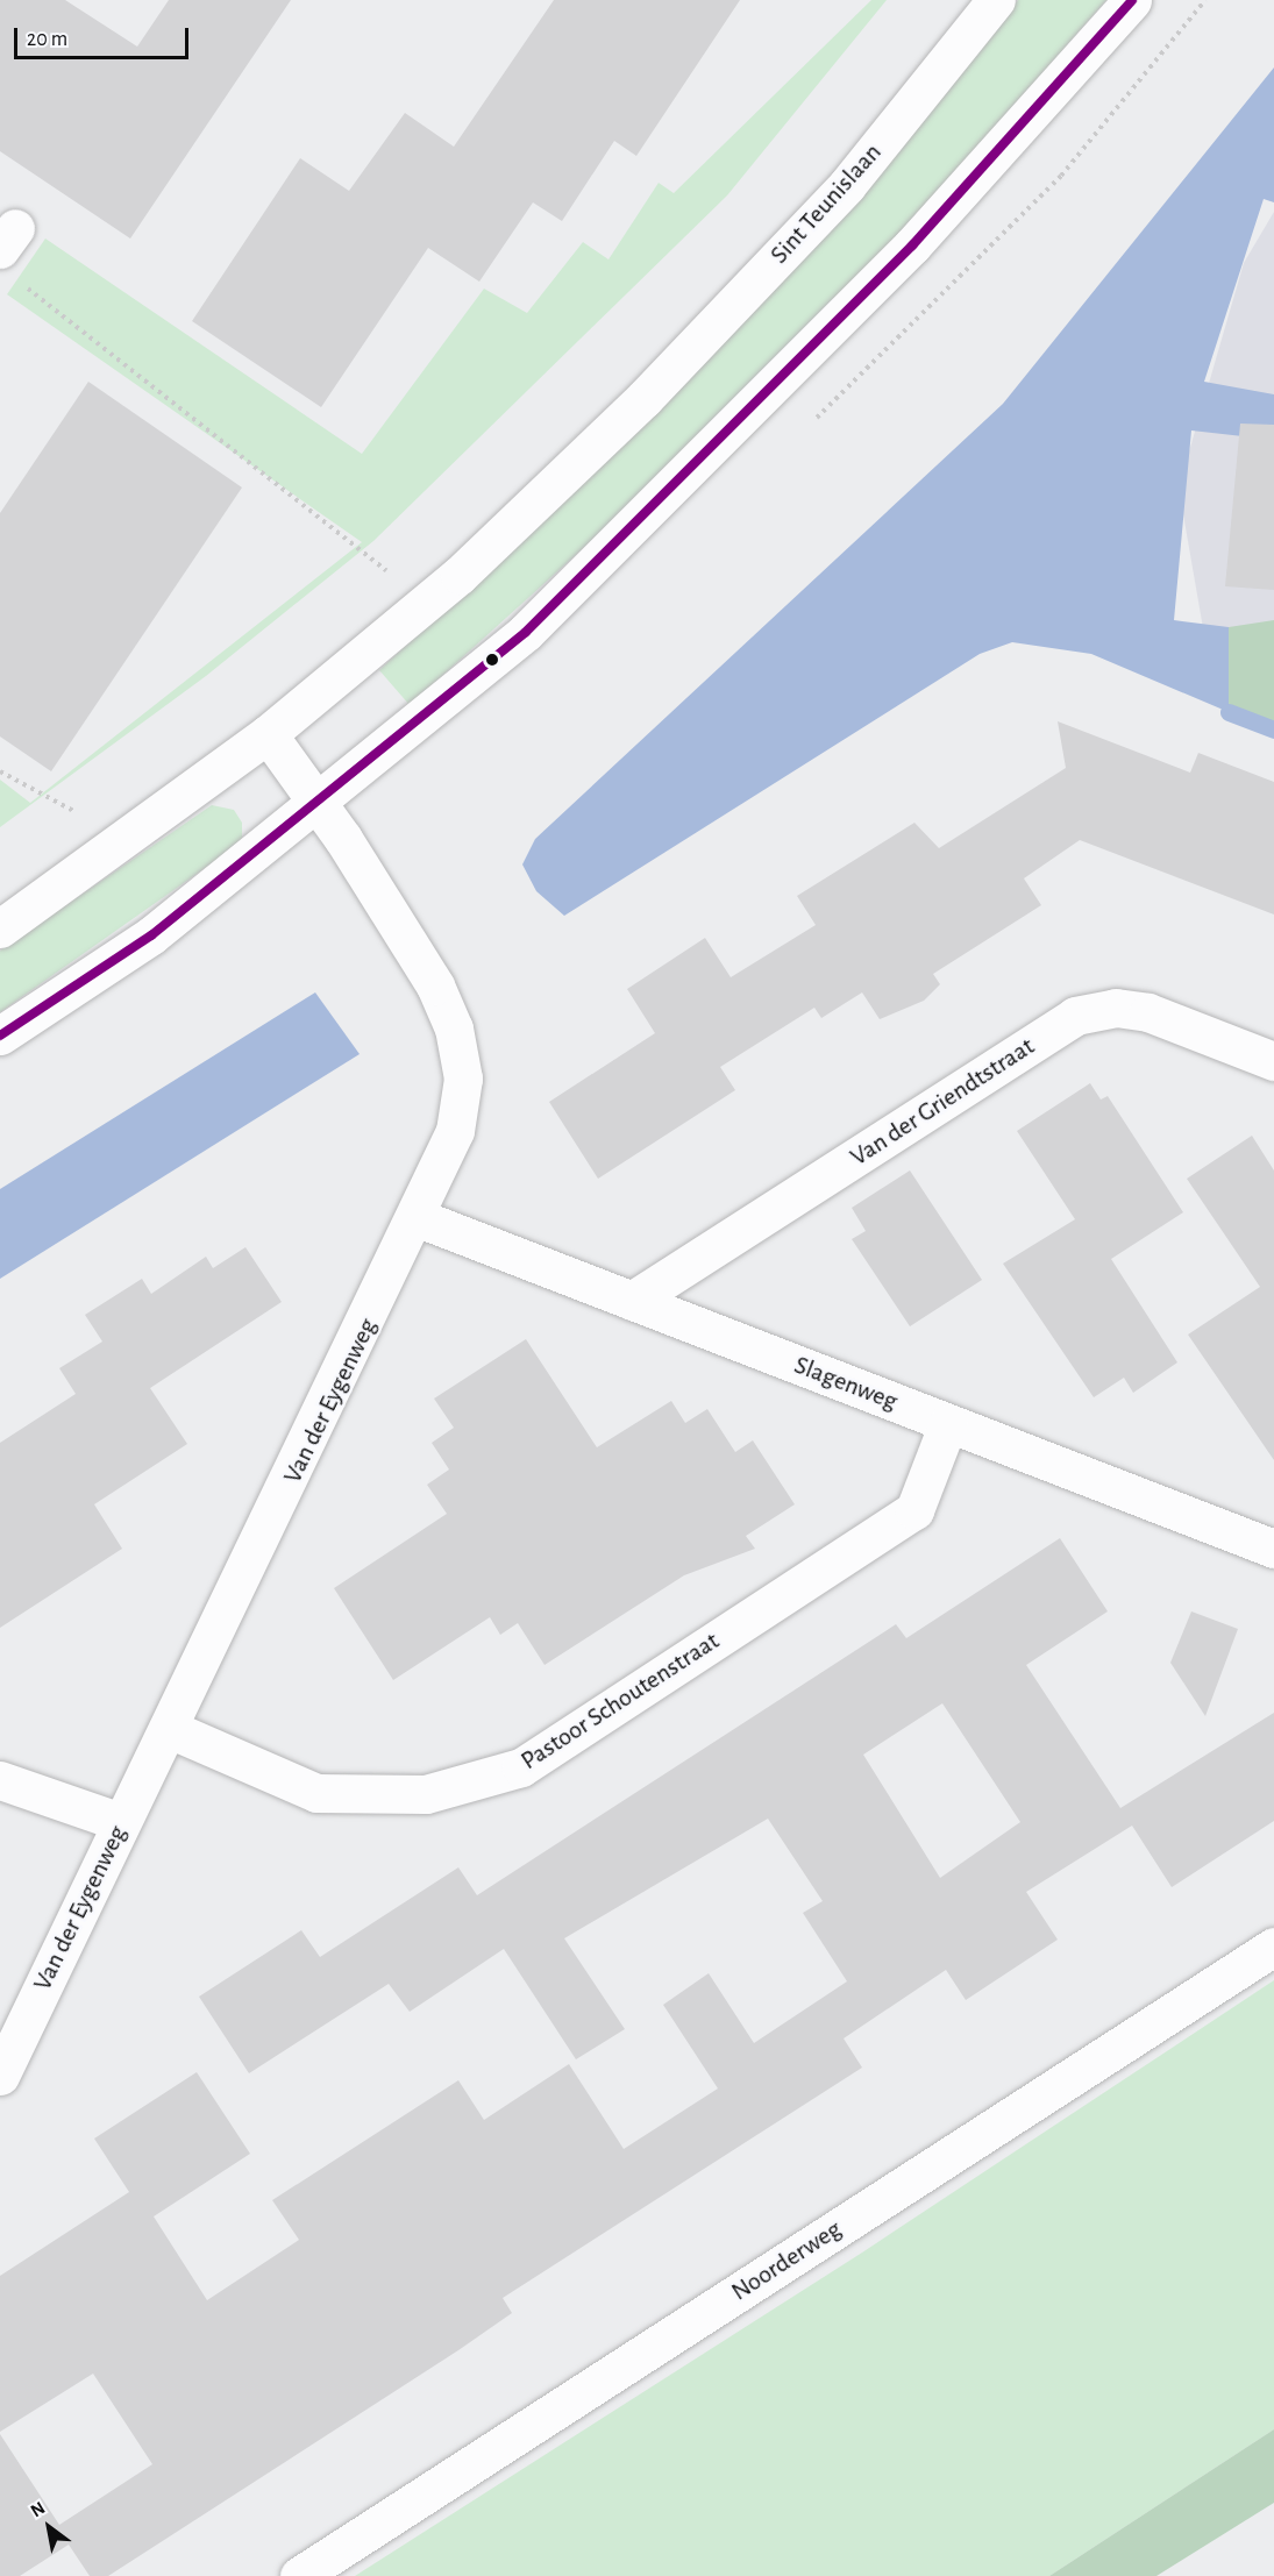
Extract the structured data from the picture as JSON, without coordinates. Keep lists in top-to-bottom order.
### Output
{
  "streets": {
    "street": [
      "Sint Teunislaan",
      "Van der Griendtstraat",
      "Slagenweg",
      "Van der Eygenweg",
      "Pastoor Schoutenstraat",
      "Noorderweg"
    ]
  },
  "crossings": [
    ["Sint Teunislaan", "Van der Eygenweg"],
    ["Van der Griendtstraat", "Slagenweg"],
    ["Slagenweg", "Van der Eygenweg"],
    ["Slagenweg", "Pastoor Schoutenstraat"],
    ["Van der Eygenweg", "Pastoor Schoutenstraat"]
  ],
  "scale_bar": "20 m",
  "north": "top left"
}
